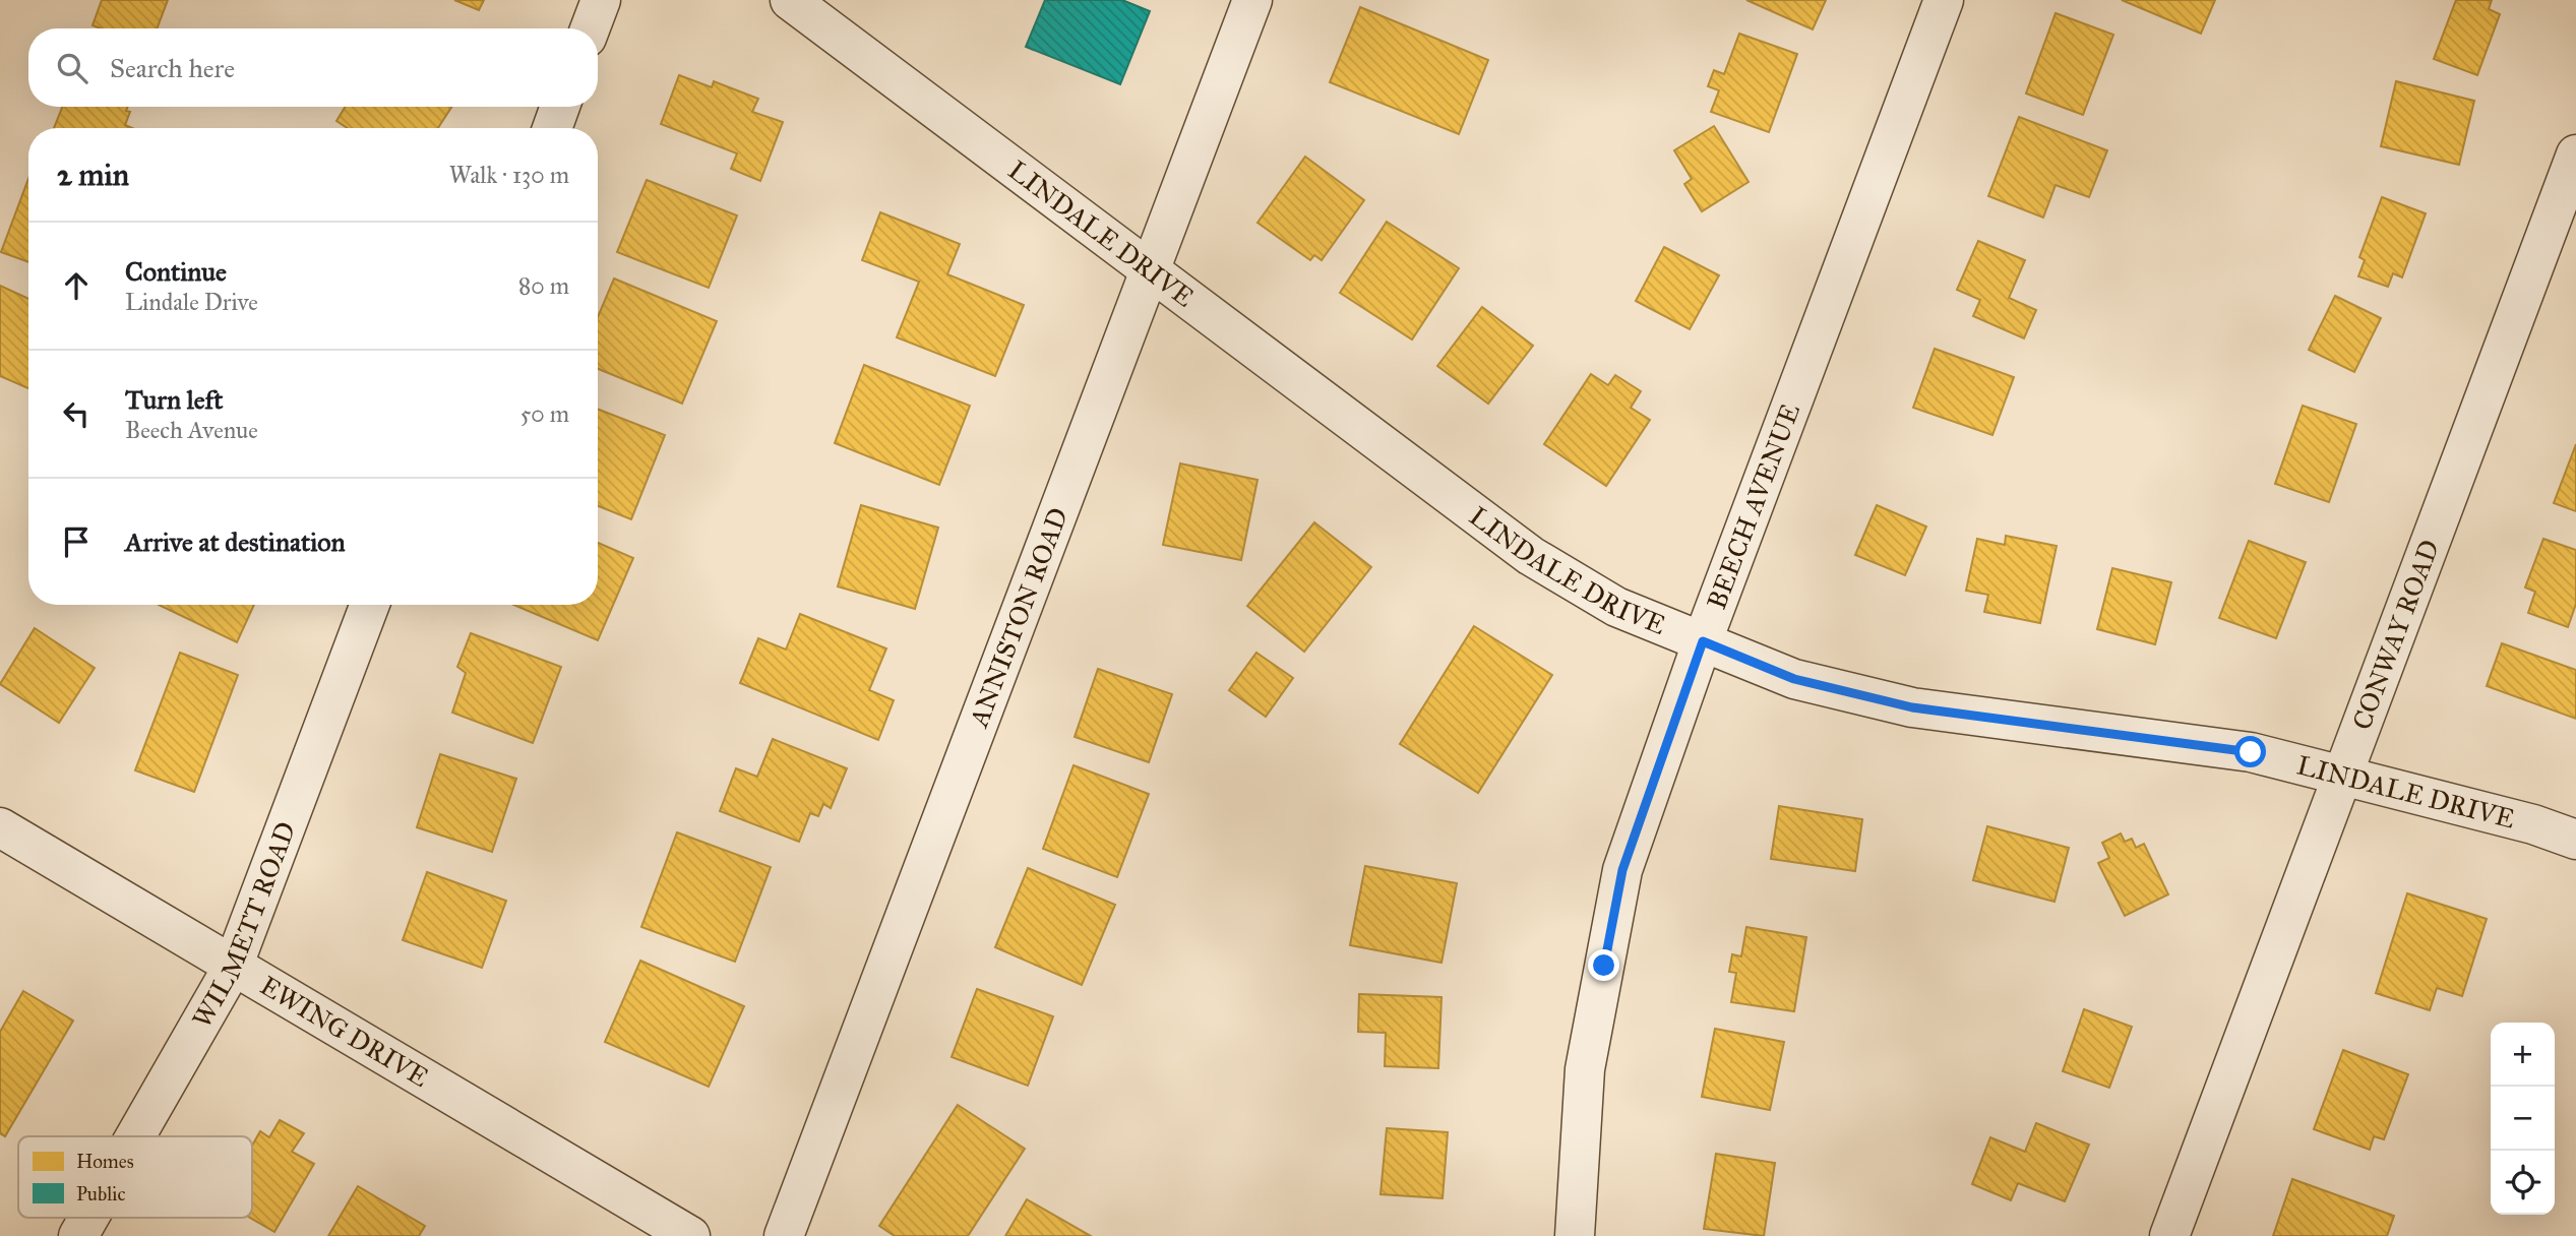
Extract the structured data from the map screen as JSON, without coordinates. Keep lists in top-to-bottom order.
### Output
{
  "streets": {
    "street": [
      "LINDALE DRIVE",
      "BEECH AVENUE",
      "ANNISTON ROAD",
      "CONWAY ROAD",
      "WILMETT ROAD",
      "EWING DRIVE"
    ]
  },
  "crossings": [
    ["LINDALE DRIVE", "BEECH AVENUE"],
    ["LINDALE DRIVE", "ANNISTON ROAD"],
    ["LINDALE DRIVE", "CONWAY ROAD"],
    ["WILMETT ROAD", "EWING DRIVE"]
  ],
  "legend": ["Homes", "Public"],
  "page": {
    "search": "Search here",
    "heading": ["2 min", "Walk · 130 m"],
    "list": [
      ["Continue", "Lindale Drive", "80 m"],
      ["Turn left", "Beech Avenue", "50 m"],
      "Arrive at destination"
    ],
    "map_buttons": ["+", "−"]
  }
}
